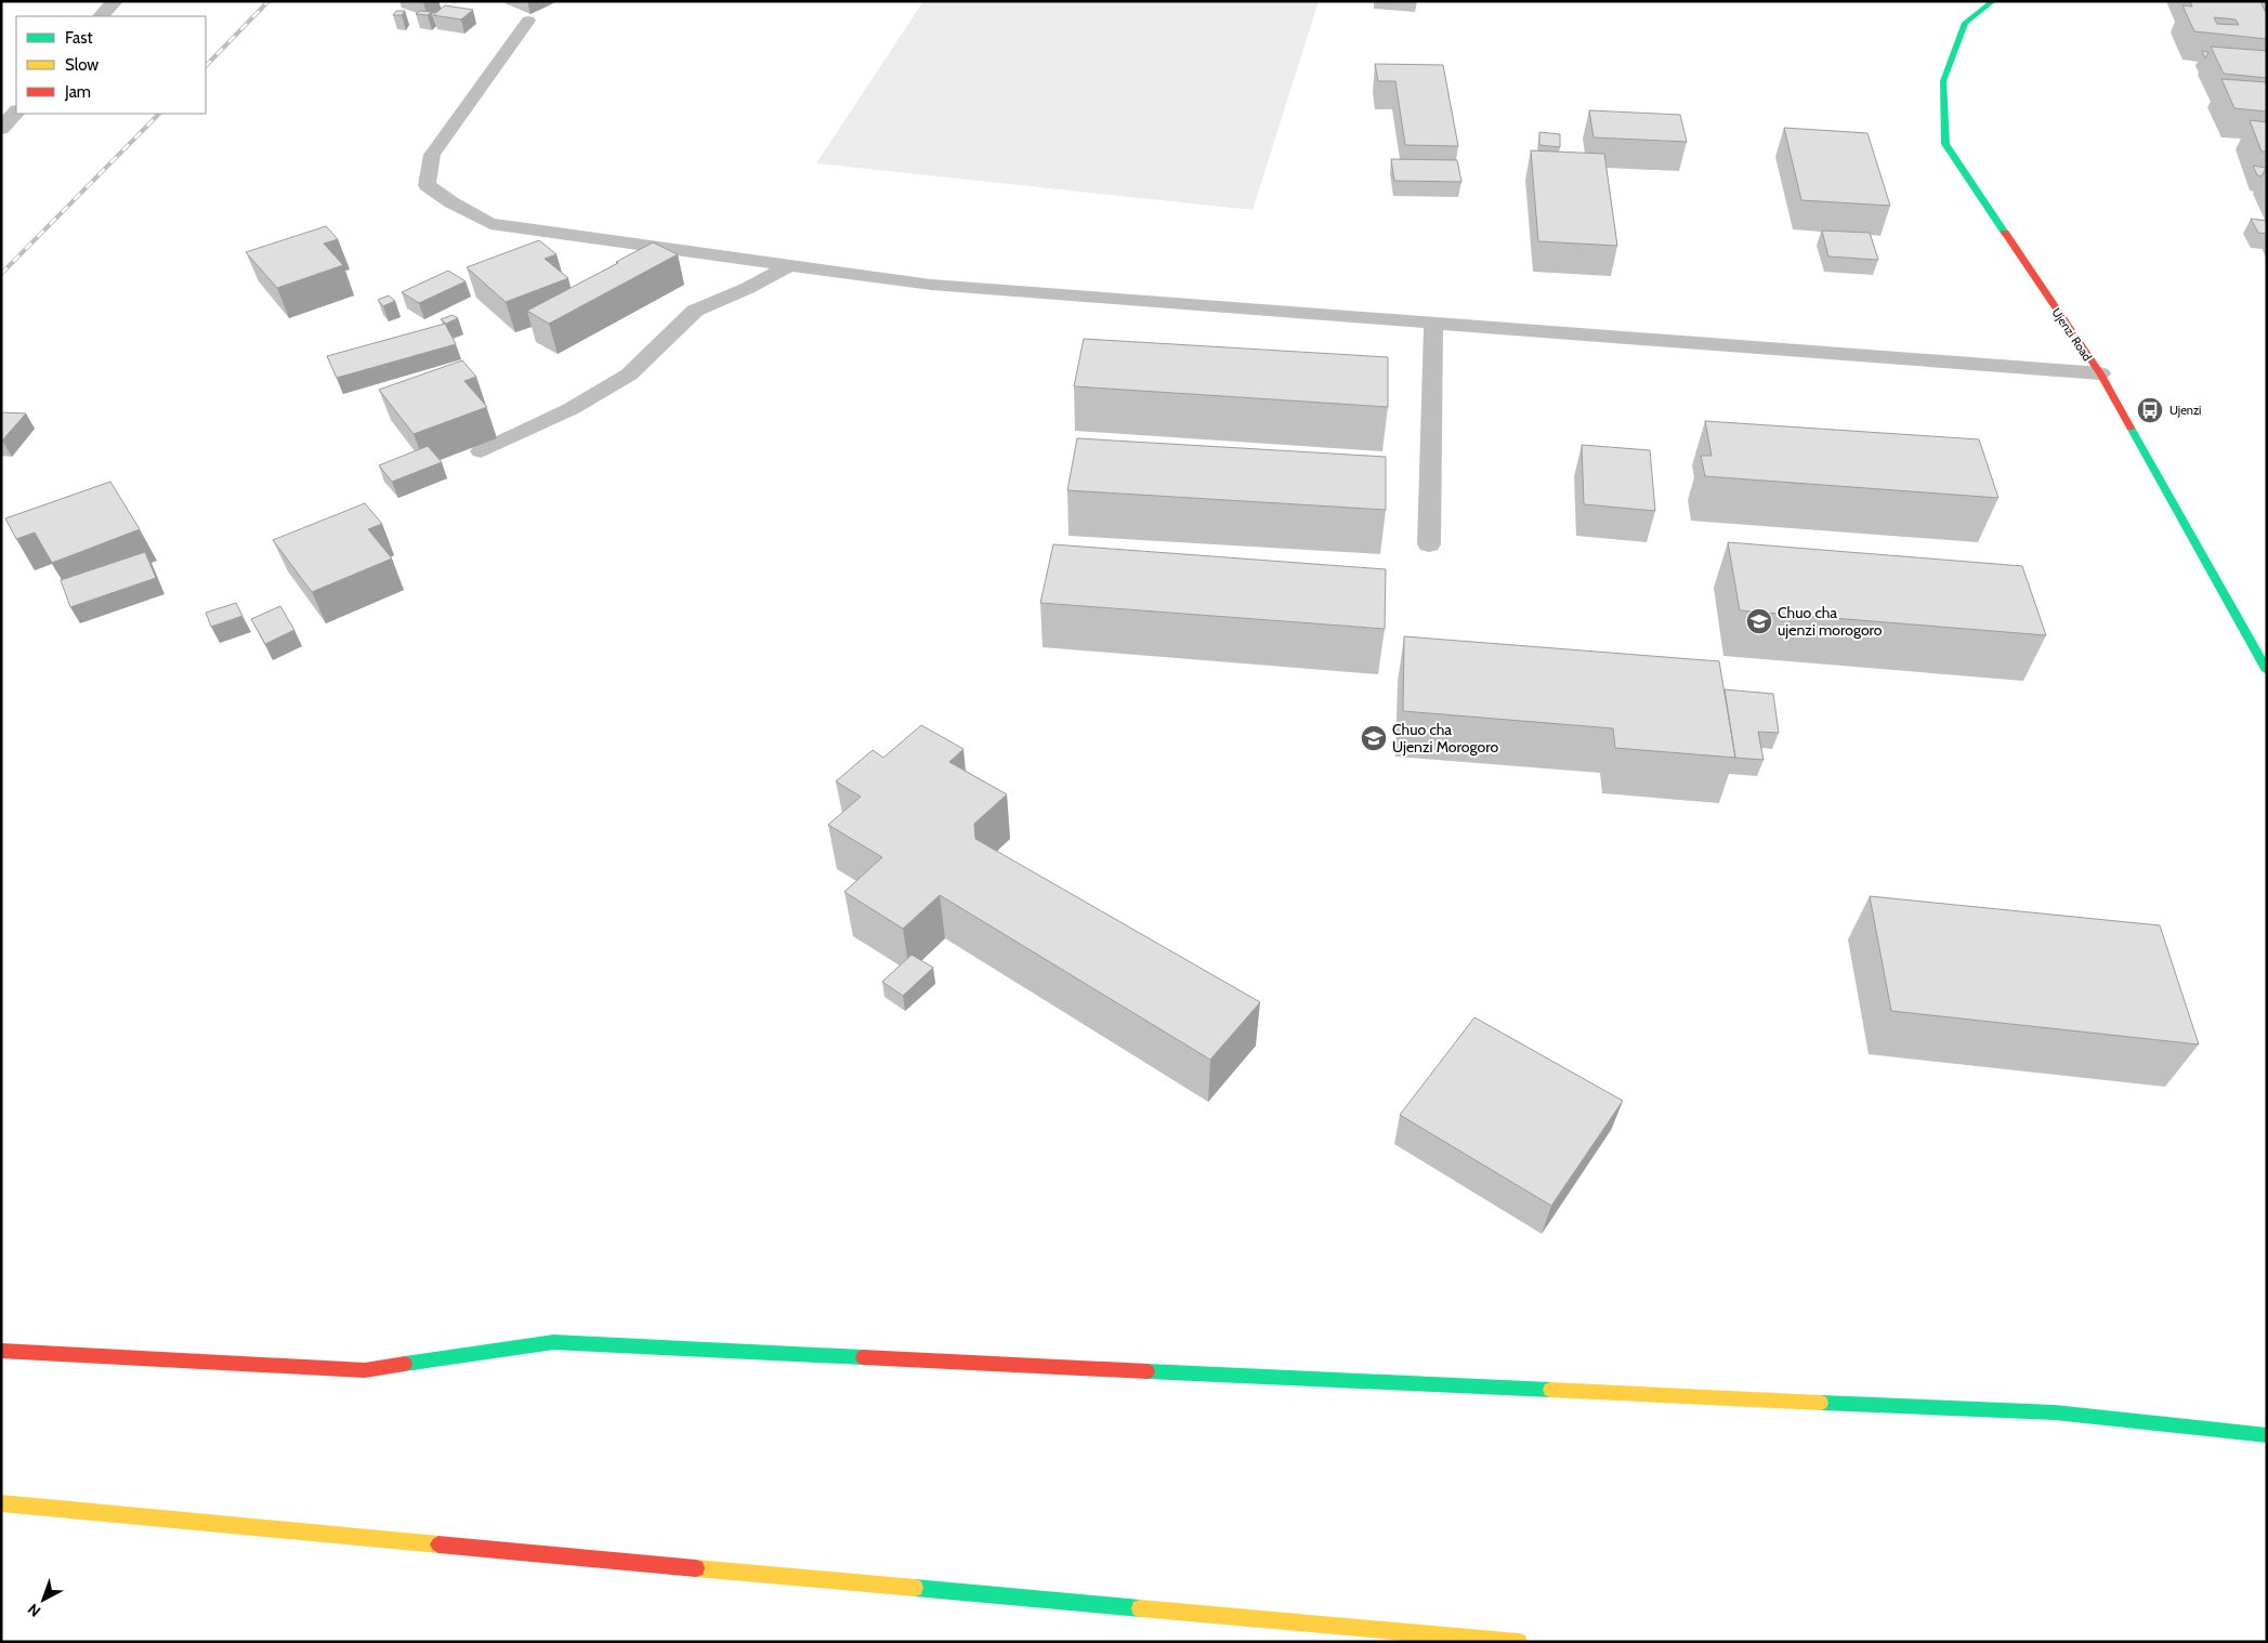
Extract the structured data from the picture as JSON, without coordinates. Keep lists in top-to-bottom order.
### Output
{
  "streets": {
    "street": ["Ujenzi Road"]
  },
  "places": {
    "bus stop": ["Ujenzi"],
    "school or university": ["Chuo cha ujenzi morogoro", "Chuo cha Ujenzi Morogoro"]
  },
  "legend": ["Fast", "Slow", "Jam"],
  "north": "bottom left"
}
